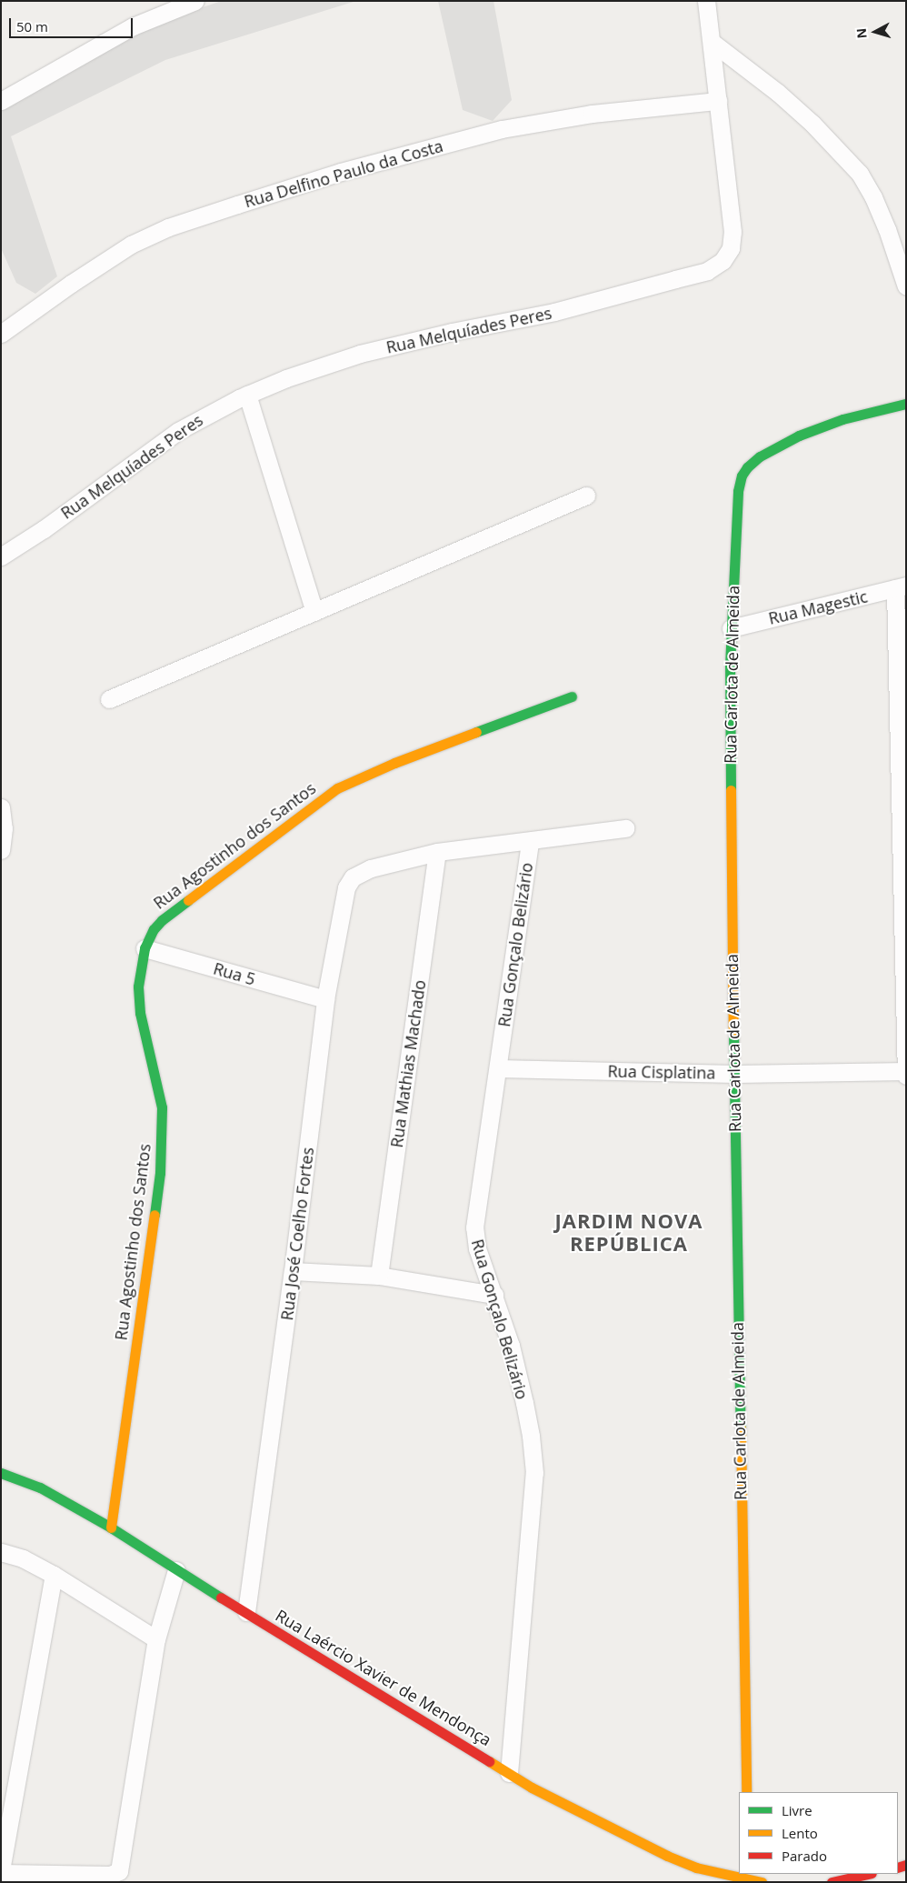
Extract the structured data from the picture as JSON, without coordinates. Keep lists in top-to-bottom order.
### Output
{
  "streets": {
    "street": [
      "Rua Delfino Paulo da Costa",
      "Rua Melquíades Peres",
      "Rua Magestic",
      "Rua Carlota de Almeida",
      "Rua Agostinho dos Santos",
      "Rua Gonçalo Belizário",
      "Rua 5",
      "Rua Mathias Machado",
      "Rua Cisplatina",
      "Rua José Coelho Fortes",
      "Rua Laércio Xavier de Mendonça"
    ]
  },
  "crossings": [
    ["Rua Delfino Paulo da Costa", "Rua Melquíades Peres"],
    ["Rua Magestic", "Rua Carlota de Almeida"],
    ["Rua Carlota de Almeida", "Rua Cisplatina"],
    ["Rua Agostinho dos Santos", "Rua 5"],
    ["Rua Agostinho dos Santos", "Rua Laércio Xavier de Mendonça"],
    ["Rua Gonçalo Belizário", "Rua Cisplatina"],
    ["Rua Gonçalo Belizário", "Rua José Coelho Fortes"],
    ["Rua Gonçalo Belizário", "Rua Laércio Xavier de Mendonça"],
    ["Rua 5", "Rua José Coelho Fortes"],
    ["Rua Mathias Machado", "Rua José Coelho Fortes"],
    ["Rua José Coelho Fortes", "Rua Laércio Xavier de Mendonça"]
  ],
  "districts": ["JARDIM NOVA REPÚBLICA"],
  "legend": ["Livre", "Lento", "Parado"],
  "scale_bar": "50 m",
  "north": "left"
}
